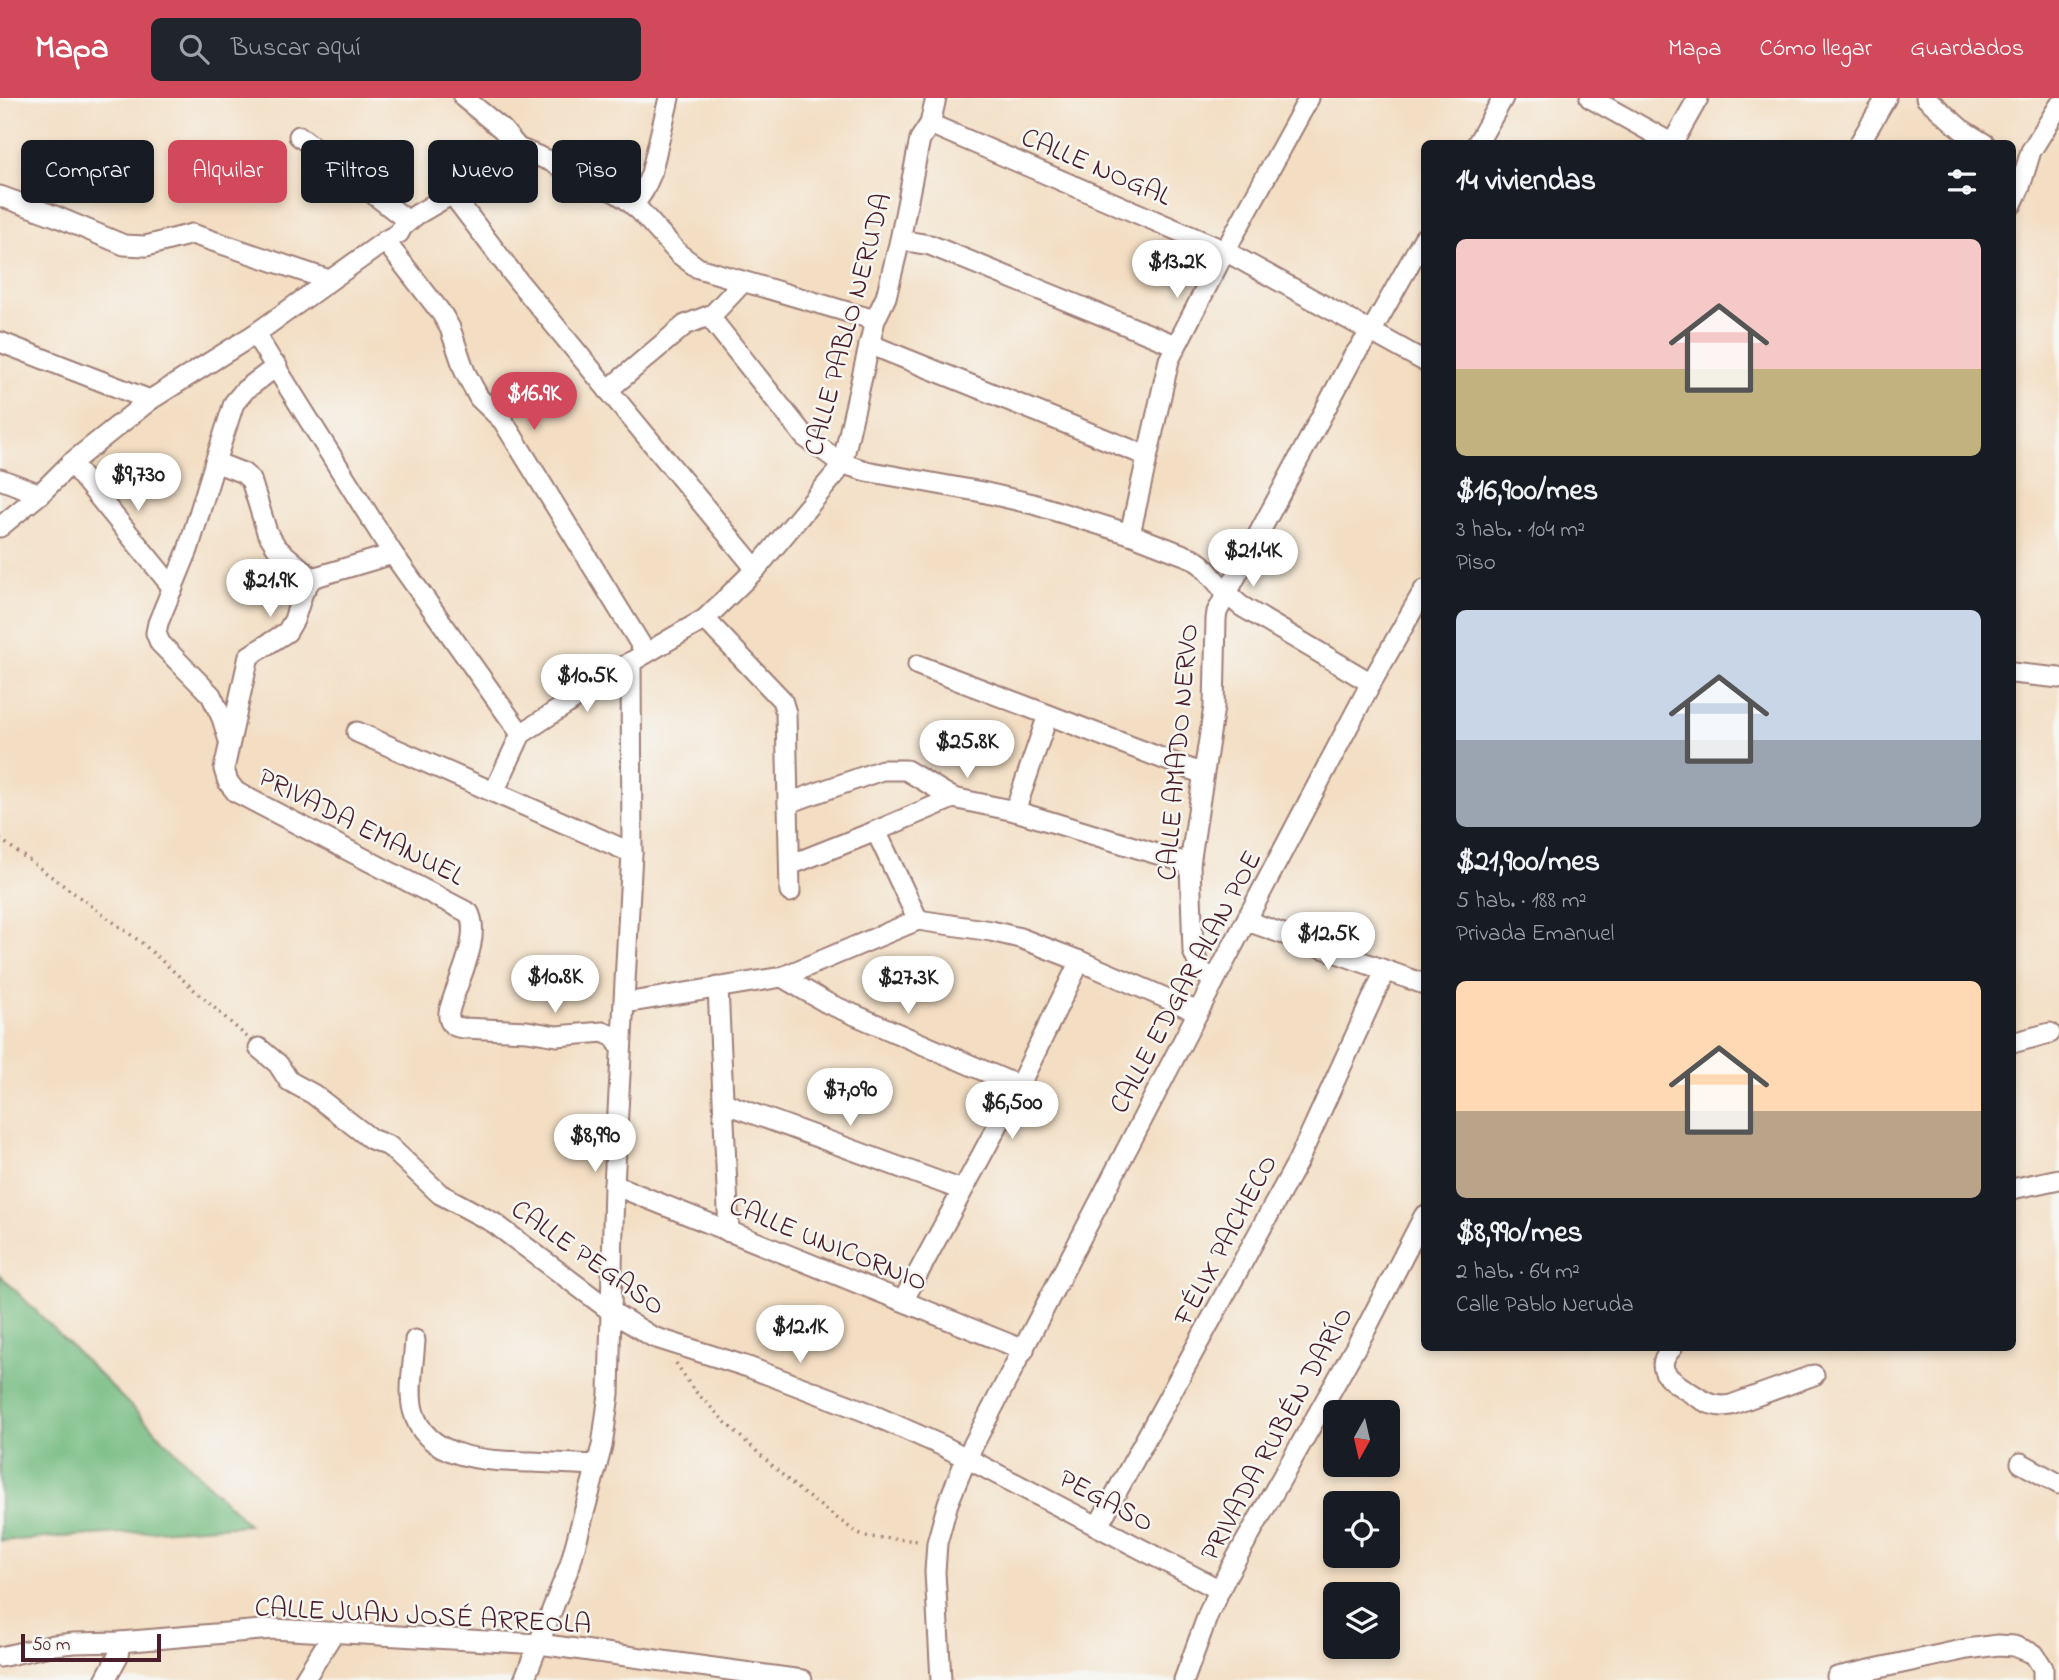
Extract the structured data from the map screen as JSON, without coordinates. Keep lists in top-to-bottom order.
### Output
{
  "streets": {
    "street": [
      "CALLE NOGAL",
      "CALLE PABLO NERUDA",
      "CALLE AMADO NERVO",
      "PRIVADA EMANUEL",
      "CALLE EDGAR ALAN POE",
      "FÉLIX PACHECO",
      "CALLE UNICORNIO",
      "CALLE PEGASO",
      "PRIVADA RUBÉN DARÍO",
      "PEGASO",
      "CALLE JUAN JOSÉ ARREOLA"
    ]
  },
  "crossings": [
    ["CALLE NOGAL", "CALLE PABLO NERUDA"],
    ["CALLE NOGAL", "CALLE AMADO NERVO"],
    ["CALLE AMADO NERVO", "CALLE EDGAR ALAN POE"],
    ["CALLE EDGAR ALAN POE", "CALLE UNICORNIO"],
    ["CALLE EDGAR ALAN POE", "CALLE PEGASO"],
    ["CALLE EDGAR ALAN POE", "PEGASO"],
    ["FÉLIX PACHECO", "PEGASO"],
    ["CALLE PEGASO", "PEGASO"],
    ["PRIVADA RUBÉN DARÍO", "PEGASO"]
  ],
  "scale_bar": "50 m",
  "north": "bottom",
  "page": {
    "header": "Mapa",
    "search": "Buscar aquí",
    "nav": ["Mapa", "Cómo llegar", "Guardados"],
    "chip": [
      "Comprar",
      "Alquilar",
      "Filtros",
      "Nuevo",
      "Piso"
    ],
    "heading": "14 viviendas",
    "list": [
      {
        "name": "$16,900/mes",
        "note": "3 hab. · 104 m² · Piso"
      },
      {
        "name": "$21,900/mes",
        "note": "5 hab. · 188 m² · Privada Emanuel"
      },
      {
        "name": "$8,990/mes",
        "note": "2 hab. · 64 m² · Calle Pablo Neruda"
      }
    ],
    "price": [
      "$13.2K",
      "$16.9K",
      "$9,730",
      "$21.4K",
      "$21.9K",
      "$10.5K",
      "$25.8K",
      "$12.5K",
      "$10.8K",
      "$27.3K",
      "$7,090",
      "$6,500",
      "$8,990",
      "$12.1K"
    ],
    "scale": "50 m"
  }
}
